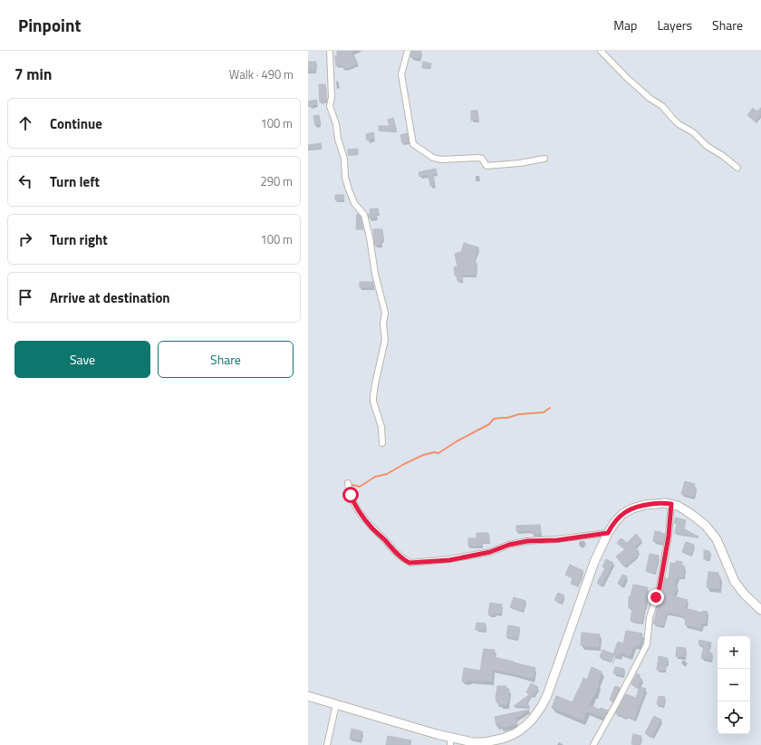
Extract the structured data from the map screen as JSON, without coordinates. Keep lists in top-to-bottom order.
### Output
{
  "page": {
    "header": "Pinpoint",
    "nav": ["Map", "Layers", "Share"],
    "heading": ["7 min", "Walk · 490 m"],
    "list": [
      ["Continue", "100 m"],
      ["Turn left", "290 m"],
      ["Turn right", "100 m"],
      "Arrive at destination"
    ],
    "buttons": ["Save", "Share"],
    "map_buttons": ["+", "−"]
  }
}
